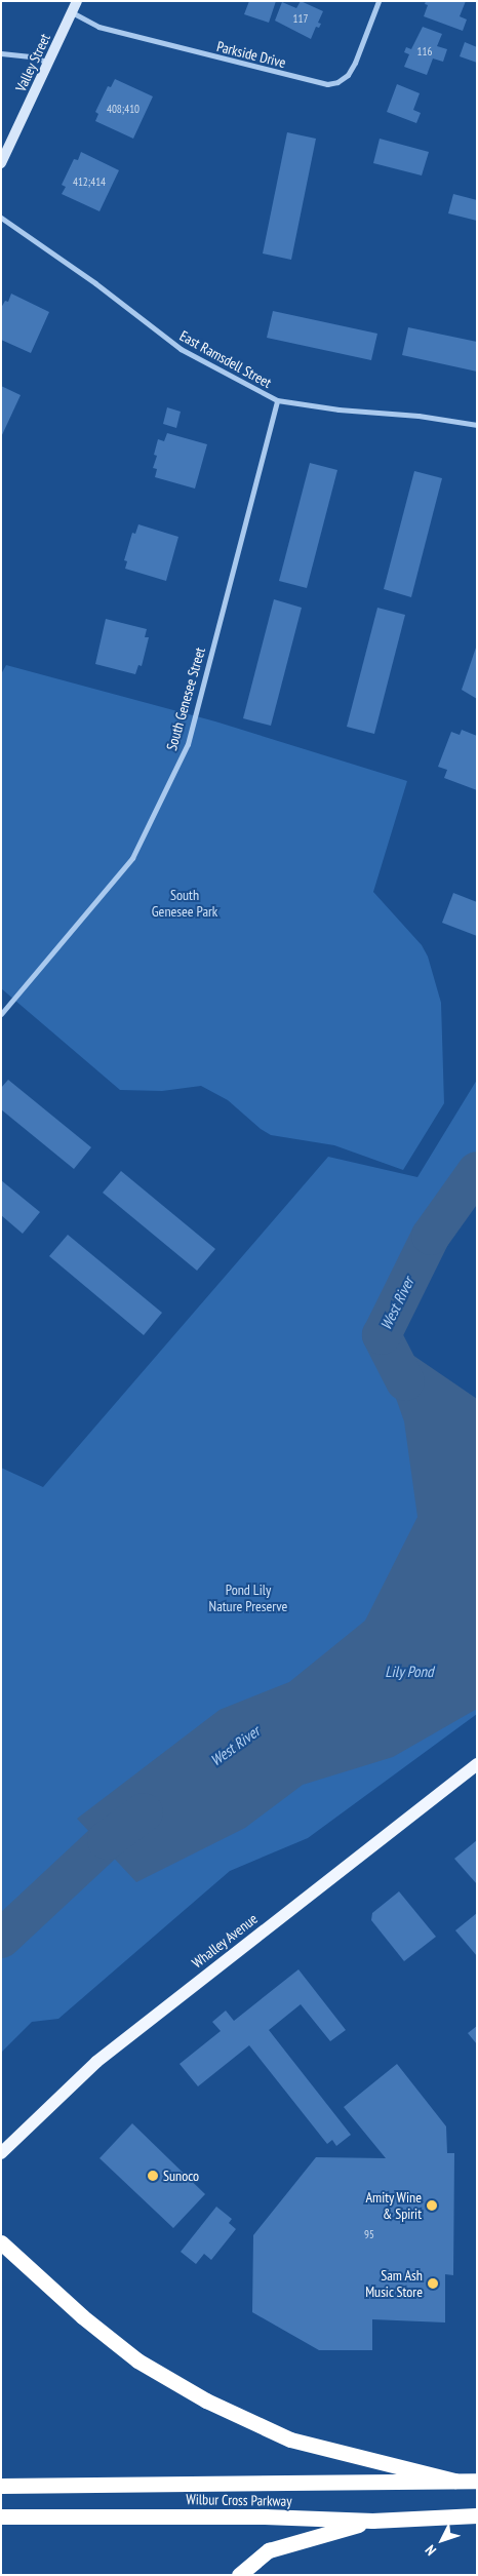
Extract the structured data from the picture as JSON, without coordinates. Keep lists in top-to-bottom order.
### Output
{
  "streets": {
    "highway": ["Wilbur Cross Parkway"],
    "main road": ["Whalley Avenue"],
    "street": [
      "Parkside Drive",
      "Valley Street",
      "East Ramsdell Street",
      "South Genesee Street"
    ]
  },
  "crossings": [
    ["Parkside Drive", "Valley Street"],
    ["East Ramsdell Street", "South Genesee Street"]
  ],
  "water": ["West River", "Lily Pond"],
  "parks": ["South Genesee Park", "Pond Lily Nature Preserve"],
  "places": ["Sunoco", "Amity Wine & Spirit", "Sam Ash Music Store"],
  "house_numbers": [
    "117",
    "116",
    "408;410",
    "412;414",
    "95"
  ],
  "north": "bottom left"
}
